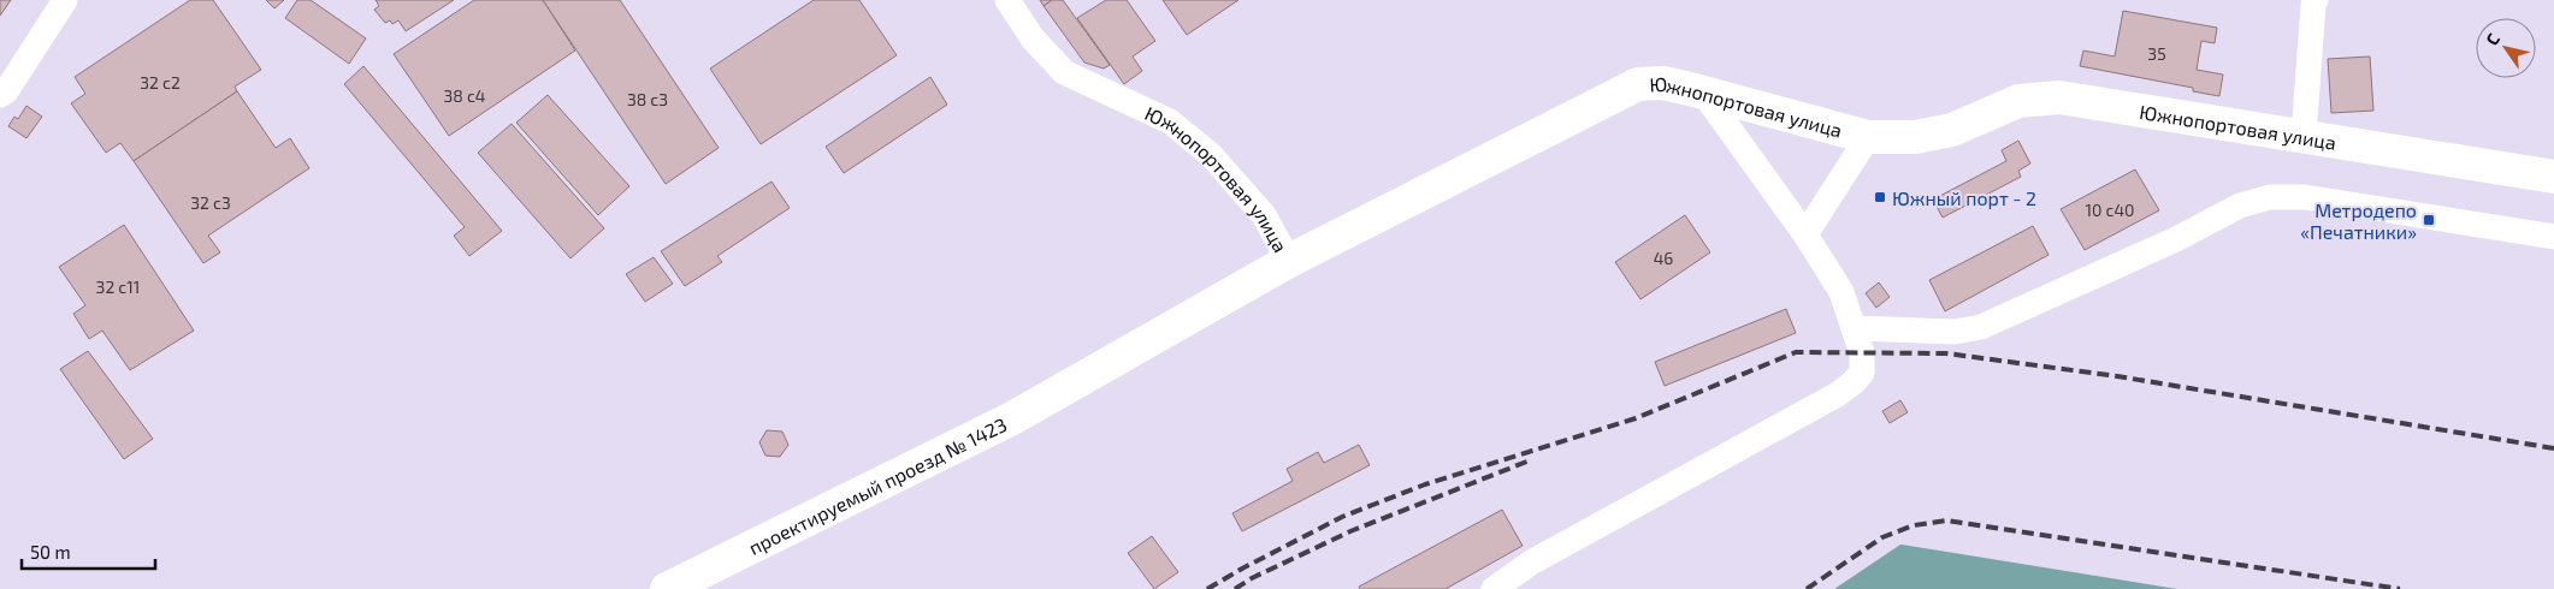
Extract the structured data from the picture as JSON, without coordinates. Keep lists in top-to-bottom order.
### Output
{
  "streets": {
    "main road": ["Южнопортовая улица", "проектируемый проезд № 1423"]
  },
  "crossings": [
    ["Южнопортовая улица", "проектируемый проезд № 1423"]
  ],
  "places": {
    "transit": ["Южный порт - 2", "Метродепо «Печатники»"]
  },
  "house_numbers": [
    "35",
    "32 с2",
    "38 с4",
    "38 с3",
    "32 с3",
    "10 с40",
    "46",
    "32 с11"
  ],
  "scale_bar": "50 m",
  "north": "top left"
}
